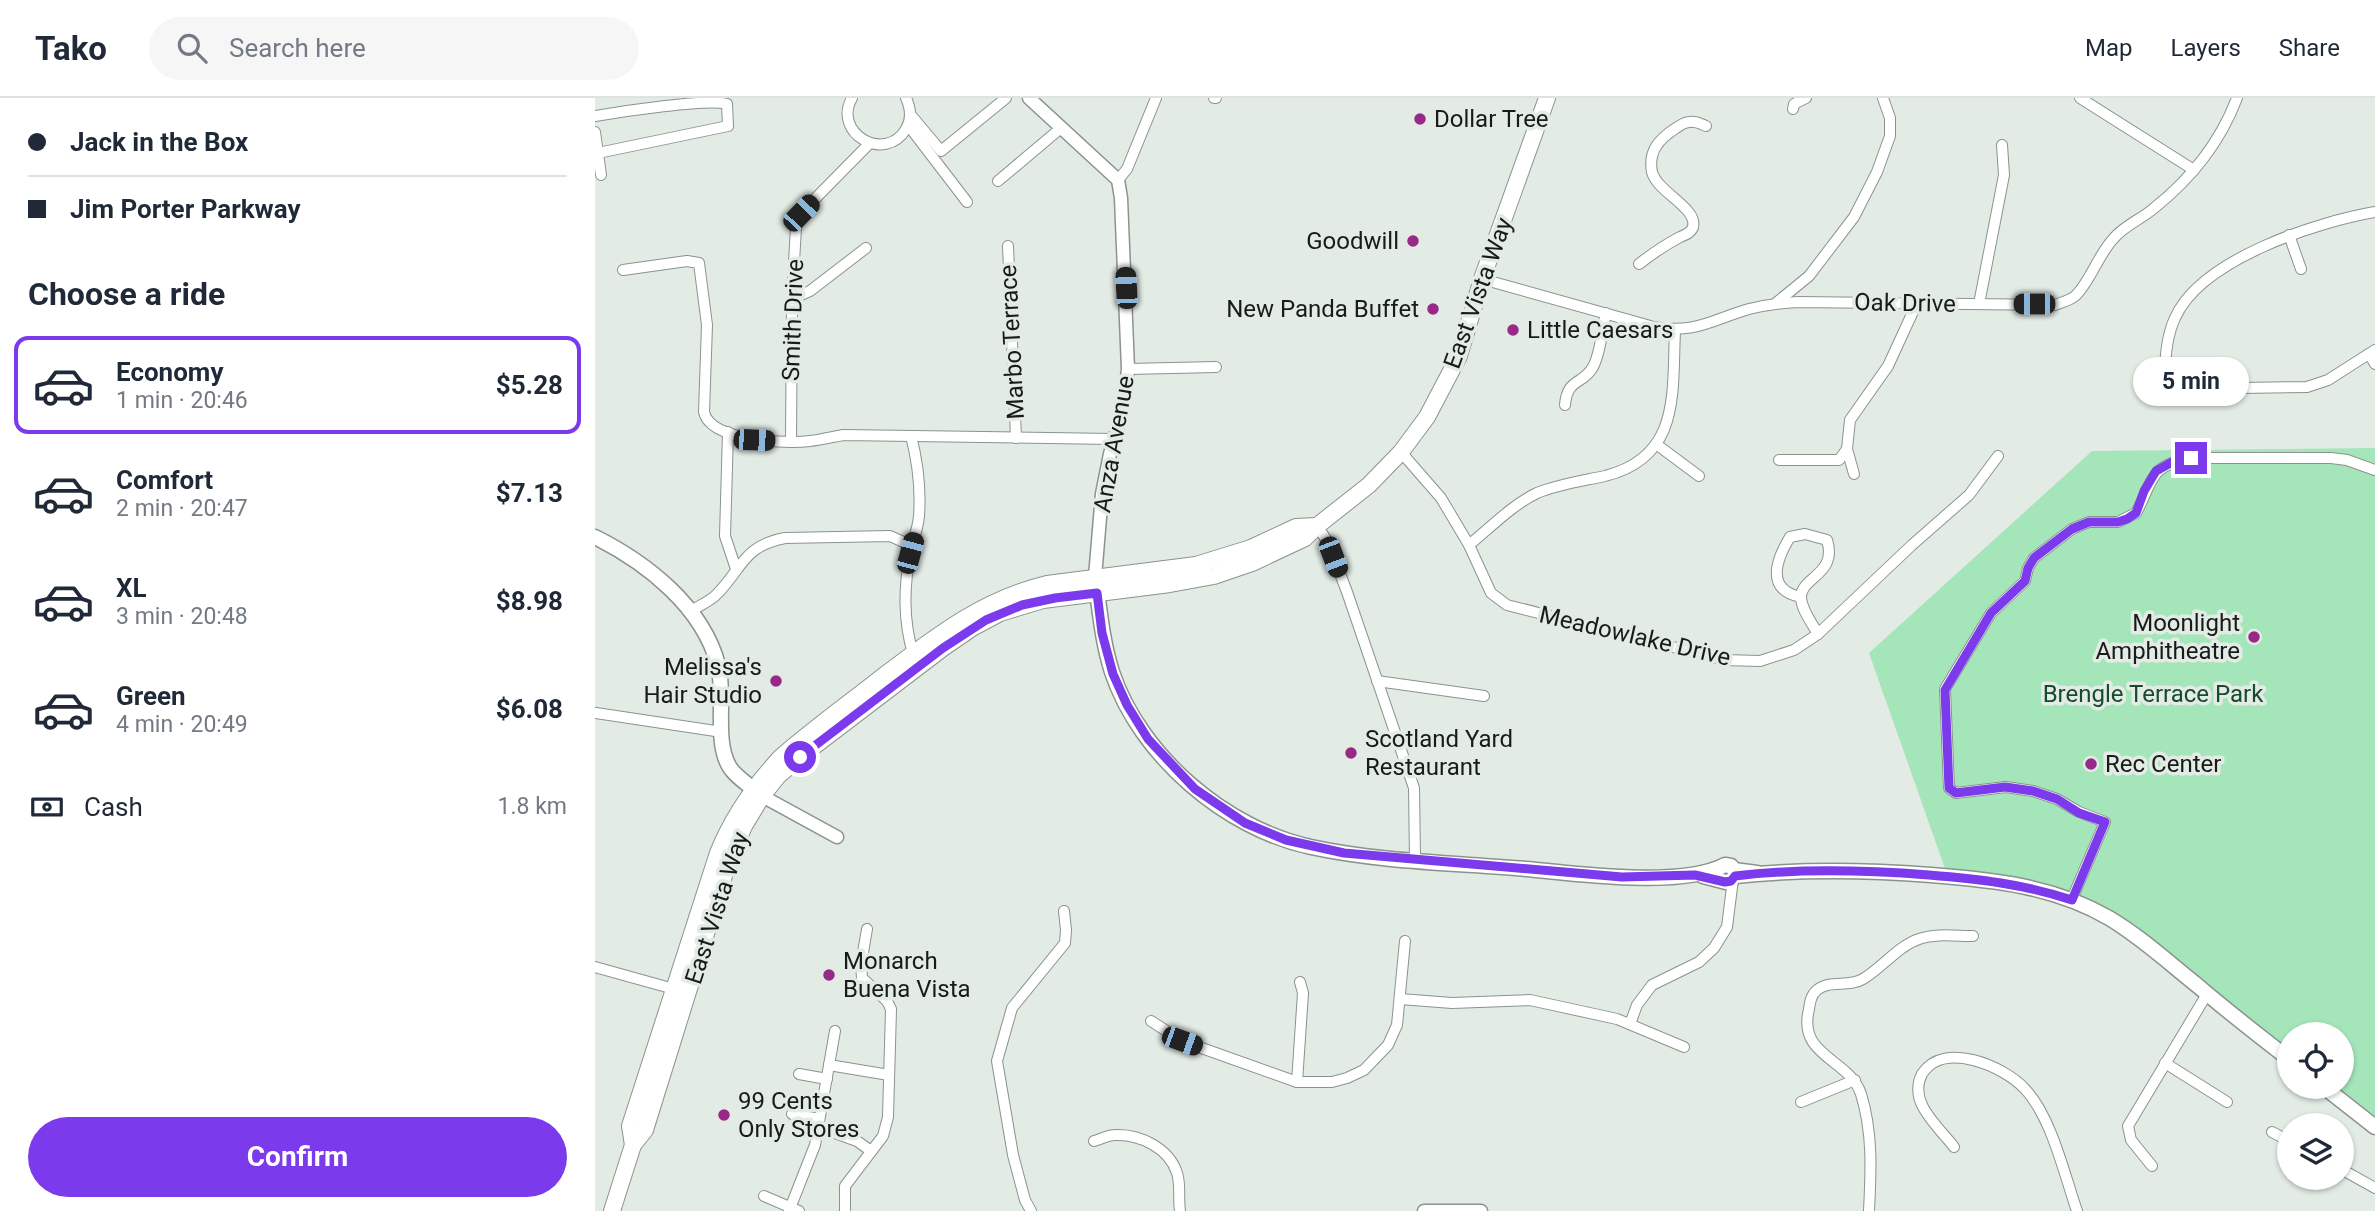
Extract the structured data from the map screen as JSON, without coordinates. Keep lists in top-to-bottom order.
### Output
{
  "streets": {
    "main road": ["East Vista Way"],
    "street": [
      "Oak Drive",
      "Smith Drive",
      "Marbo Terrace",
      "Anza Avenue",
      "Meadowlake Drive"
    ]
  },
  "crossings": [
    ["East Vista Way", "Oak Drive"],
    ["East Vista Way", "Anza Avenue"],
    ["East Vista Way", "Meadowlake Drive"]
  ],
  "parks": ["Brengle Terrace Park"],
  "places": [
    "Dollar Tree",
    "Goodwill",
    "New Panda Buffet",
    "Little Caesars",
    "Moonlight Amphitheatre",
    "Melissa's Hair Studio",
    "Scotland Yard Restaurant",
    "Rec Center",
    "Monarch Buena Vista",
    "99 Cents Only Stores"
  ],
  "page": {
    "header": "Tako",
    "search": "Search here",
    "nav": ["Map", "Layers", "Share"],
    "banner": ["Jack in the Box", "Jim Porter Parkway"],
    "heading": "Choose a ride",
    "list": [
      {
        "name": "Economy",
        "note": "1 min · 20:46",
        "value": "$5.28"
      },
      {
        "name": "Comfort",
        "note": "2 min · 20:47",
        "value": "$7.13"
      },
      {
        "name": "XL",
        "note": "3 min · 20:48",
        "value": "$8.98"
      },
      {
        "name": "Green",
        "note": "4 min · 20:49",
        "value": "$6.08"
      }
    ],
    "bubble": "5 min",
    "pay": ["Cash", "1.8 km"],
    "buttons": "Confirm"
  }
}
